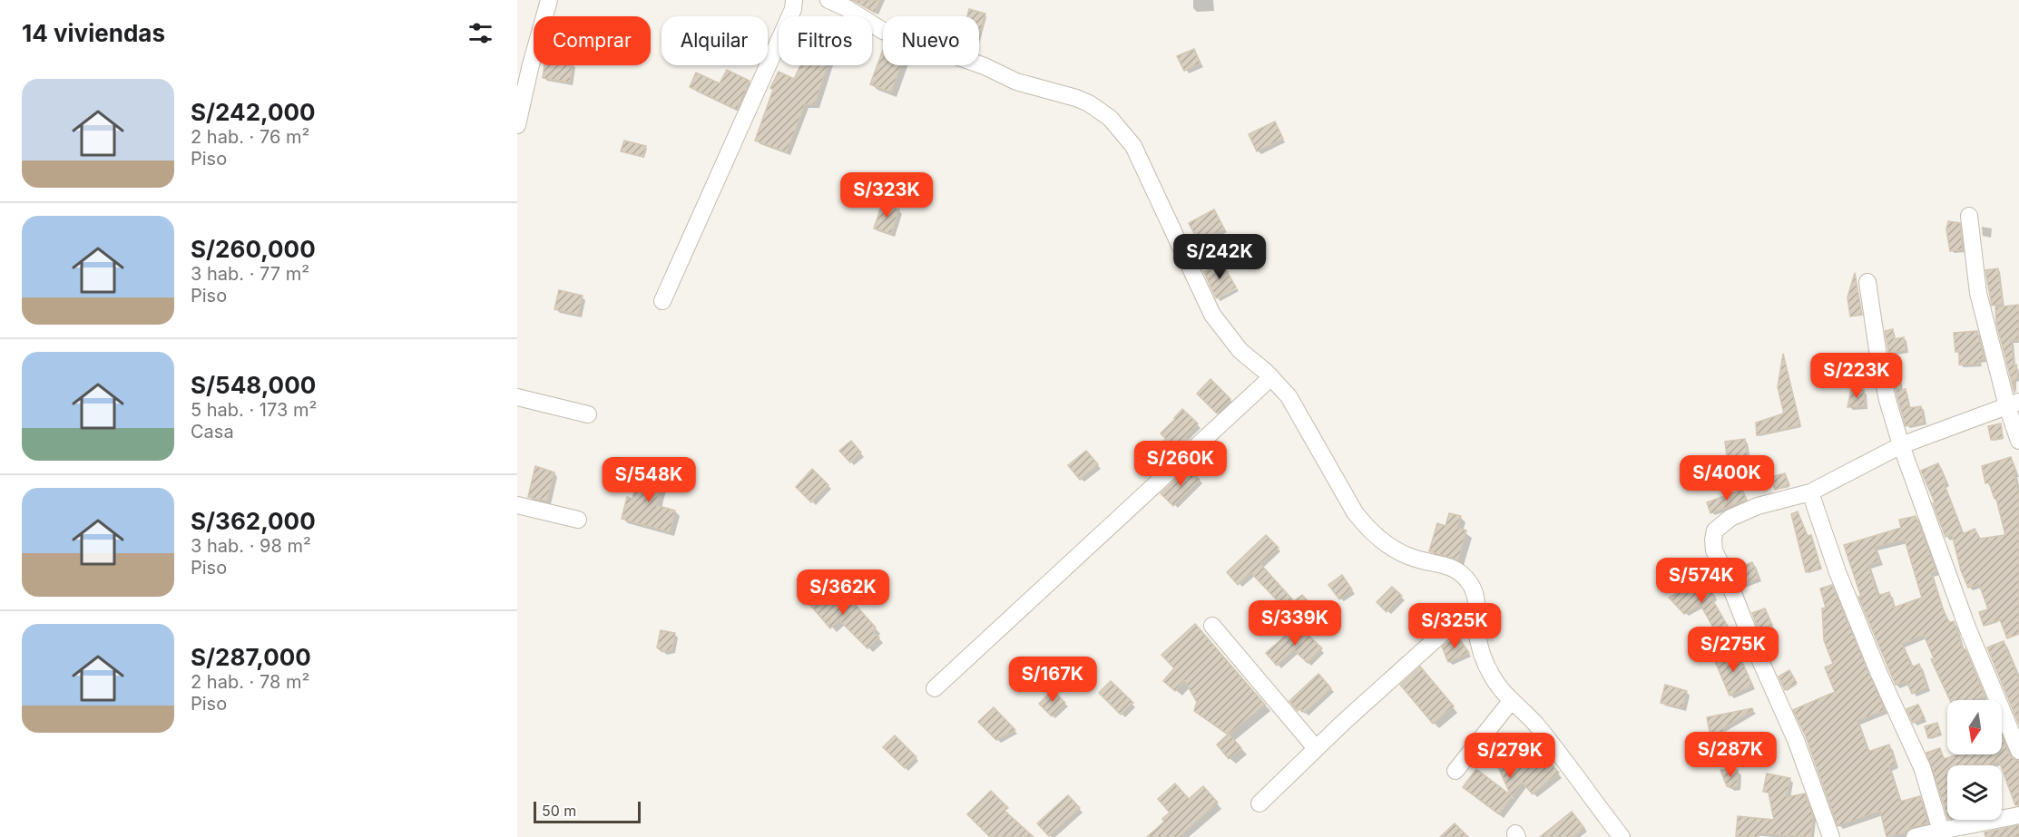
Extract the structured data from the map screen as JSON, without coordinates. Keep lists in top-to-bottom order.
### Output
{
  "scale_bar": "50 m",
  "north": "bottom",
  "page": {
    "heading": "14 viviendas",
    "chip": [
      "Comprar",
      "Alquilar",
      "Filtros",
      "Nuevo"
    ],
    "list": [
      {
        "name": "S/242,000",
        "note": "2 hab. · 76 m² · Piso"
      },
      {
        "name": "S/260,000",
        "note": "3 hab. · 77 m² · Piso"
      },
      {
        "name": "S/548,000",
        "note": "5 hab. · 173 m² · Casa"
      },
      {
        "name": "S/362,000",
        "note": "3 hab. · 98 m² · Piso"
      },
      {
        "name": "S/287,000",
        "note": "2 hab. · 78 m² · Piso"
      }
    ],
    "price": [
      "S/323K",
      "S/242K",
      "S/223K",
      "S/260K",
      "S/400K",
      "S/548K",
      "S/574K",
      "S/362K",
      "S/339K",
      "S/325K",
      "S/275K",
      "S/167K",
      "S/287K",
      "S/279K"
    ],
    "scale": "50 m"
  }
}
